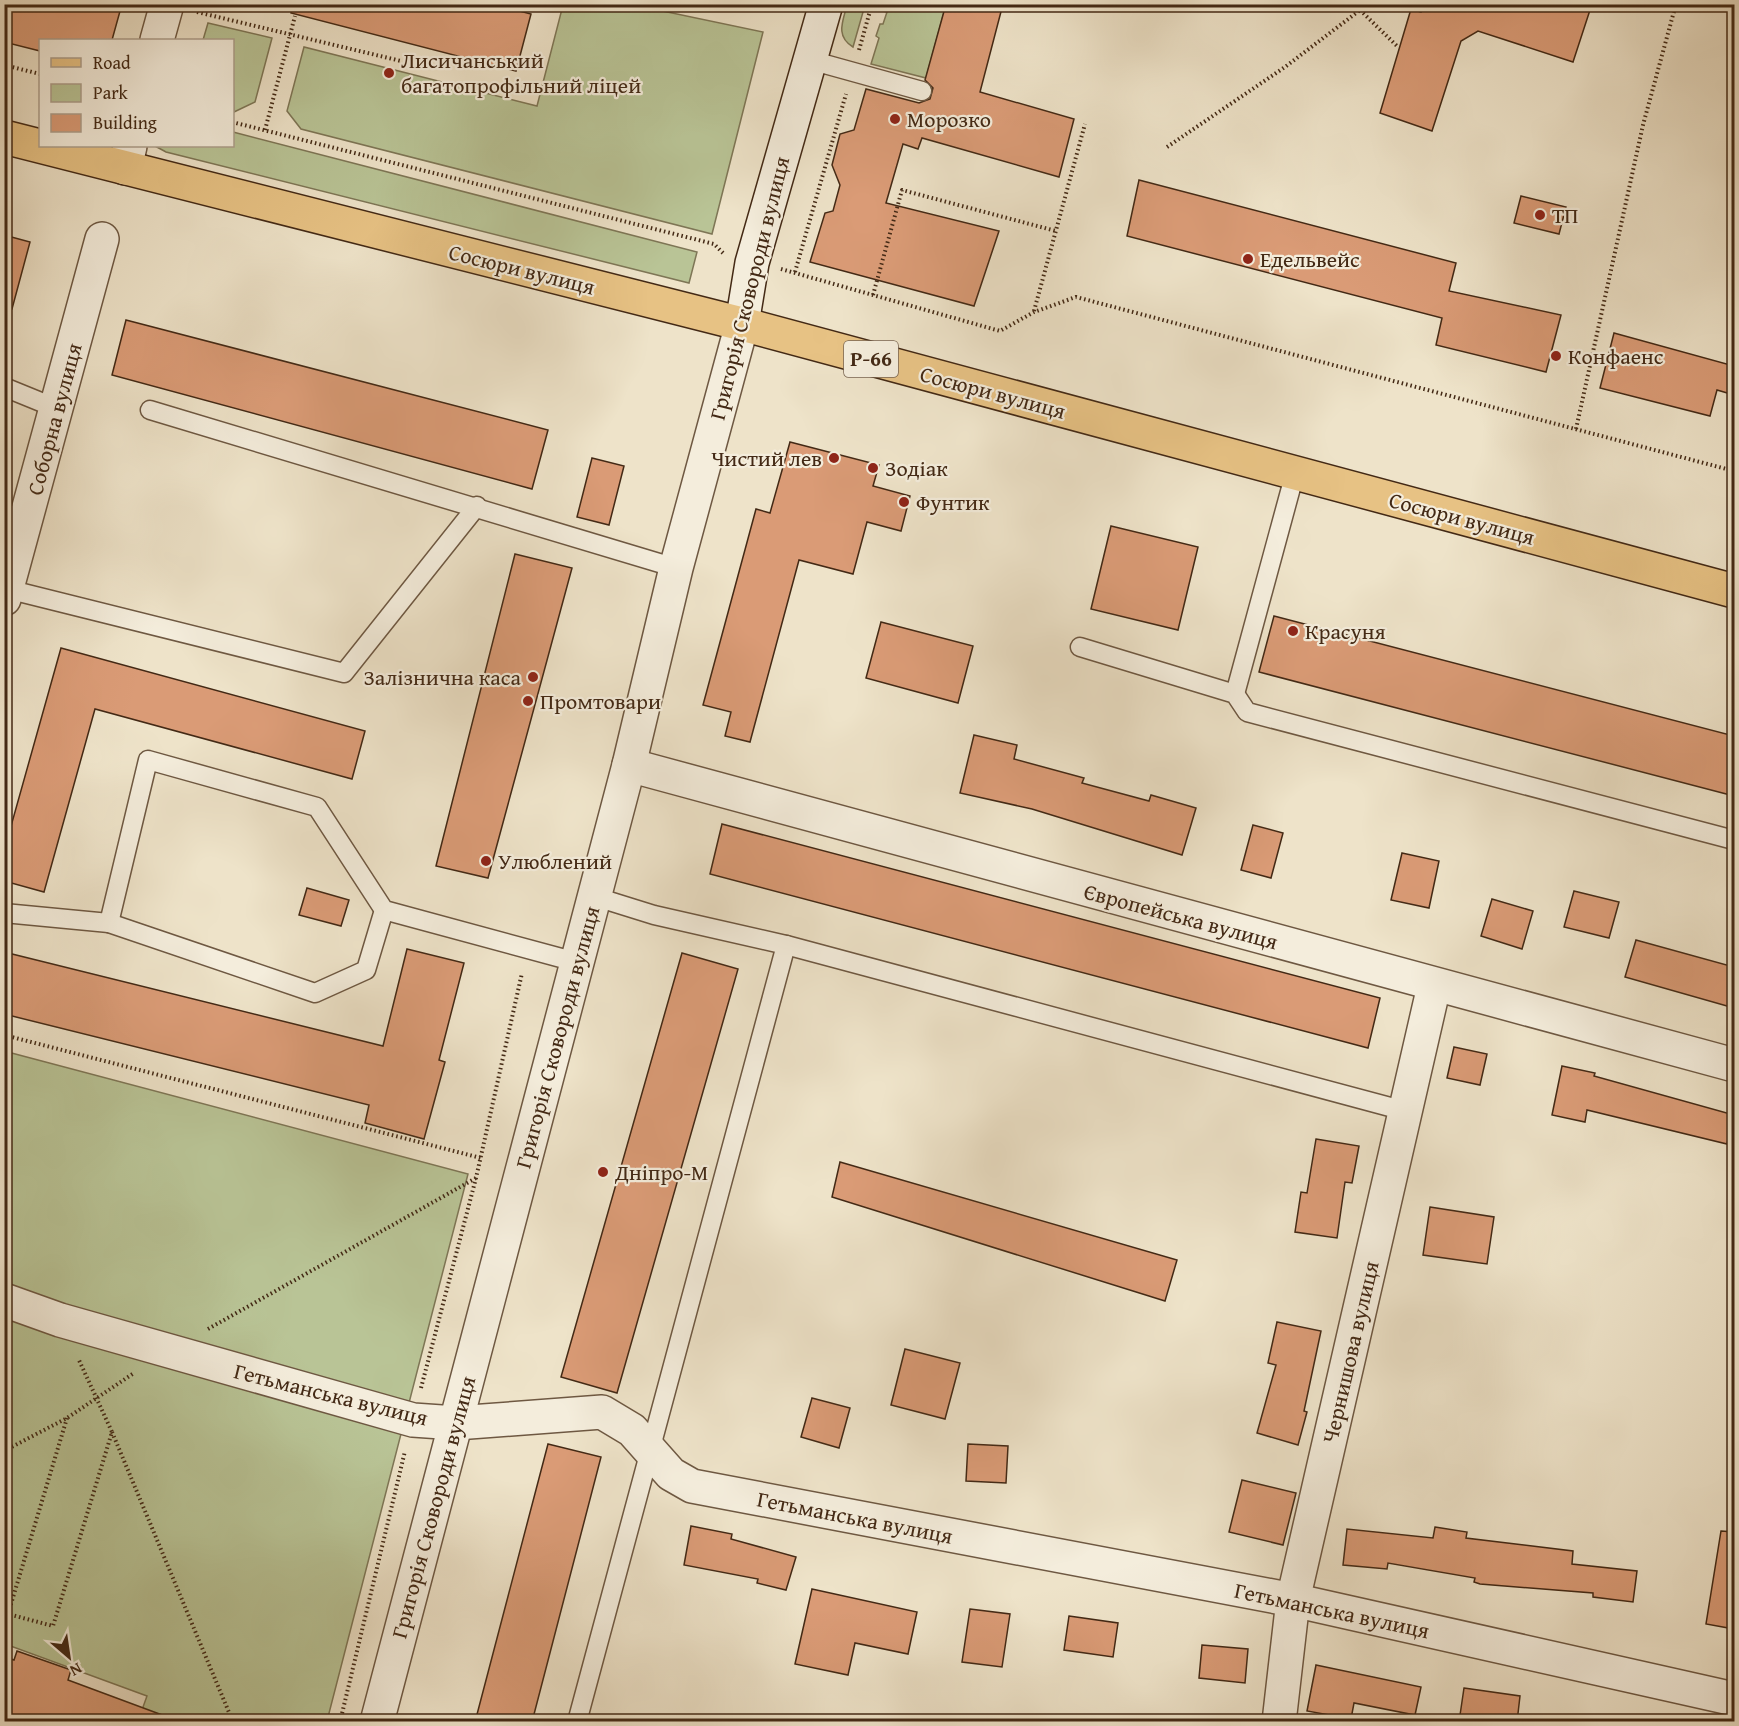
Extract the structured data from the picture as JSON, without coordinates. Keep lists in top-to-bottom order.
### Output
{
  "streets": {
    "main road": ["Сосюри вулиця", "Р-66"],
    "street": [
      "Григорія Сковороди вулиця",
      "Соборна вулиця",
      "Європейська вулиця",
      "Чернишова вулиця",
      "Гетьманська вулиця"
    ]
  },
  "crossings": [
    ["Сосюри вулиця", "Григорія Сковороди вулиця"],
    ["Григорія Сковороди вулиця", "Європейська вулиця"],
    ["Григорія Сковороди вулиця", "Гетьманська вулиця"],
    ["Європейська вулиця", "Чернишова вулиця"],
    ["Чернишова вулиця", "Гетьманська вулиця"]
  ],
  "places": [
    "Лисичанський багатопрофільний ліцей",
    "Морозко",
    "ТП",
    "Едельвейс",
    "Конфаенс",
    "Чистий лев",
    "Зодіак",
    "Фунтик",
    "Красуня",
    "Залiзнична каса",
    "Промтовари",
    "Улюблений",
    "Днiпро-М"
  ],
  "legend": ["Road", "Park", "Building"],
  "north": "bottom right"
}
